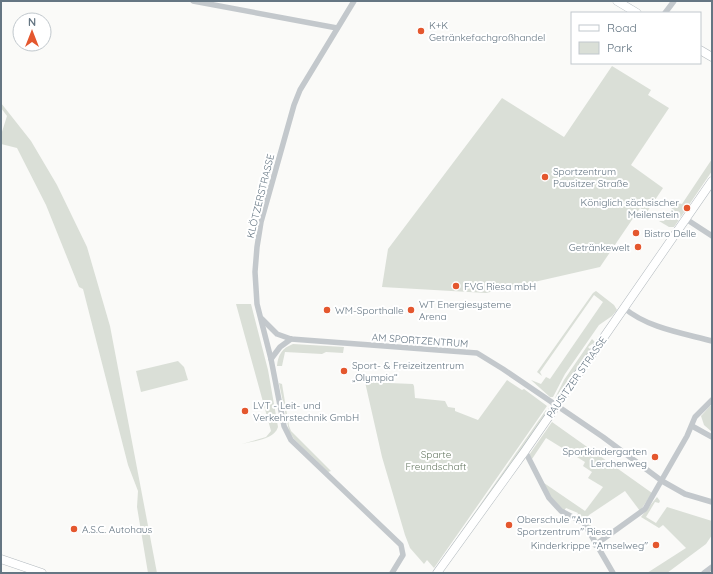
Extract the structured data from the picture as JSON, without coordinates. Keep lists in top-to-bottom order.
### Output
{
  "streets": {
    "street": ["KLÖTZERSTRASSE", "AM SPORTZENTRUM", "PAUSITZER STRASSE"]
  },
  "crossings": [
    ["KLÖTZERSTRASSE", "AM SPORTZENTRUM"],
    ["AM SPORTZENTRUM", "PAUSITZER STRASSE"]
  ],
  "parks": ["Sparte Freundschaft"],
  "places": [
    "K+K Getränkefachgroßhandel",
    "Sportzentrum Pausitzer Straße",
    "Königlich sächsischer Meilenstein",
    "Bistro Delle",
    "Getränkewelt",
    "FVG Riesa mbH",
    "WM-Sporthalle",
    "WT Energiesysteme Arena",
    "Sport- & Freizeitzentrum „Olympia“",
    "LVT - Leit- und Verkehrstechnik GmbH",
    "Sportkindergarten Lerchenweg",
    "Oberschule \"Am Sportzentrum\" Riesa",
    "A.S.C. Autohaus",
    "Kinderkrippe \"Amselweg\""
  ],
  "legend": ["Road", "Park"],
  "north": "top"
}
